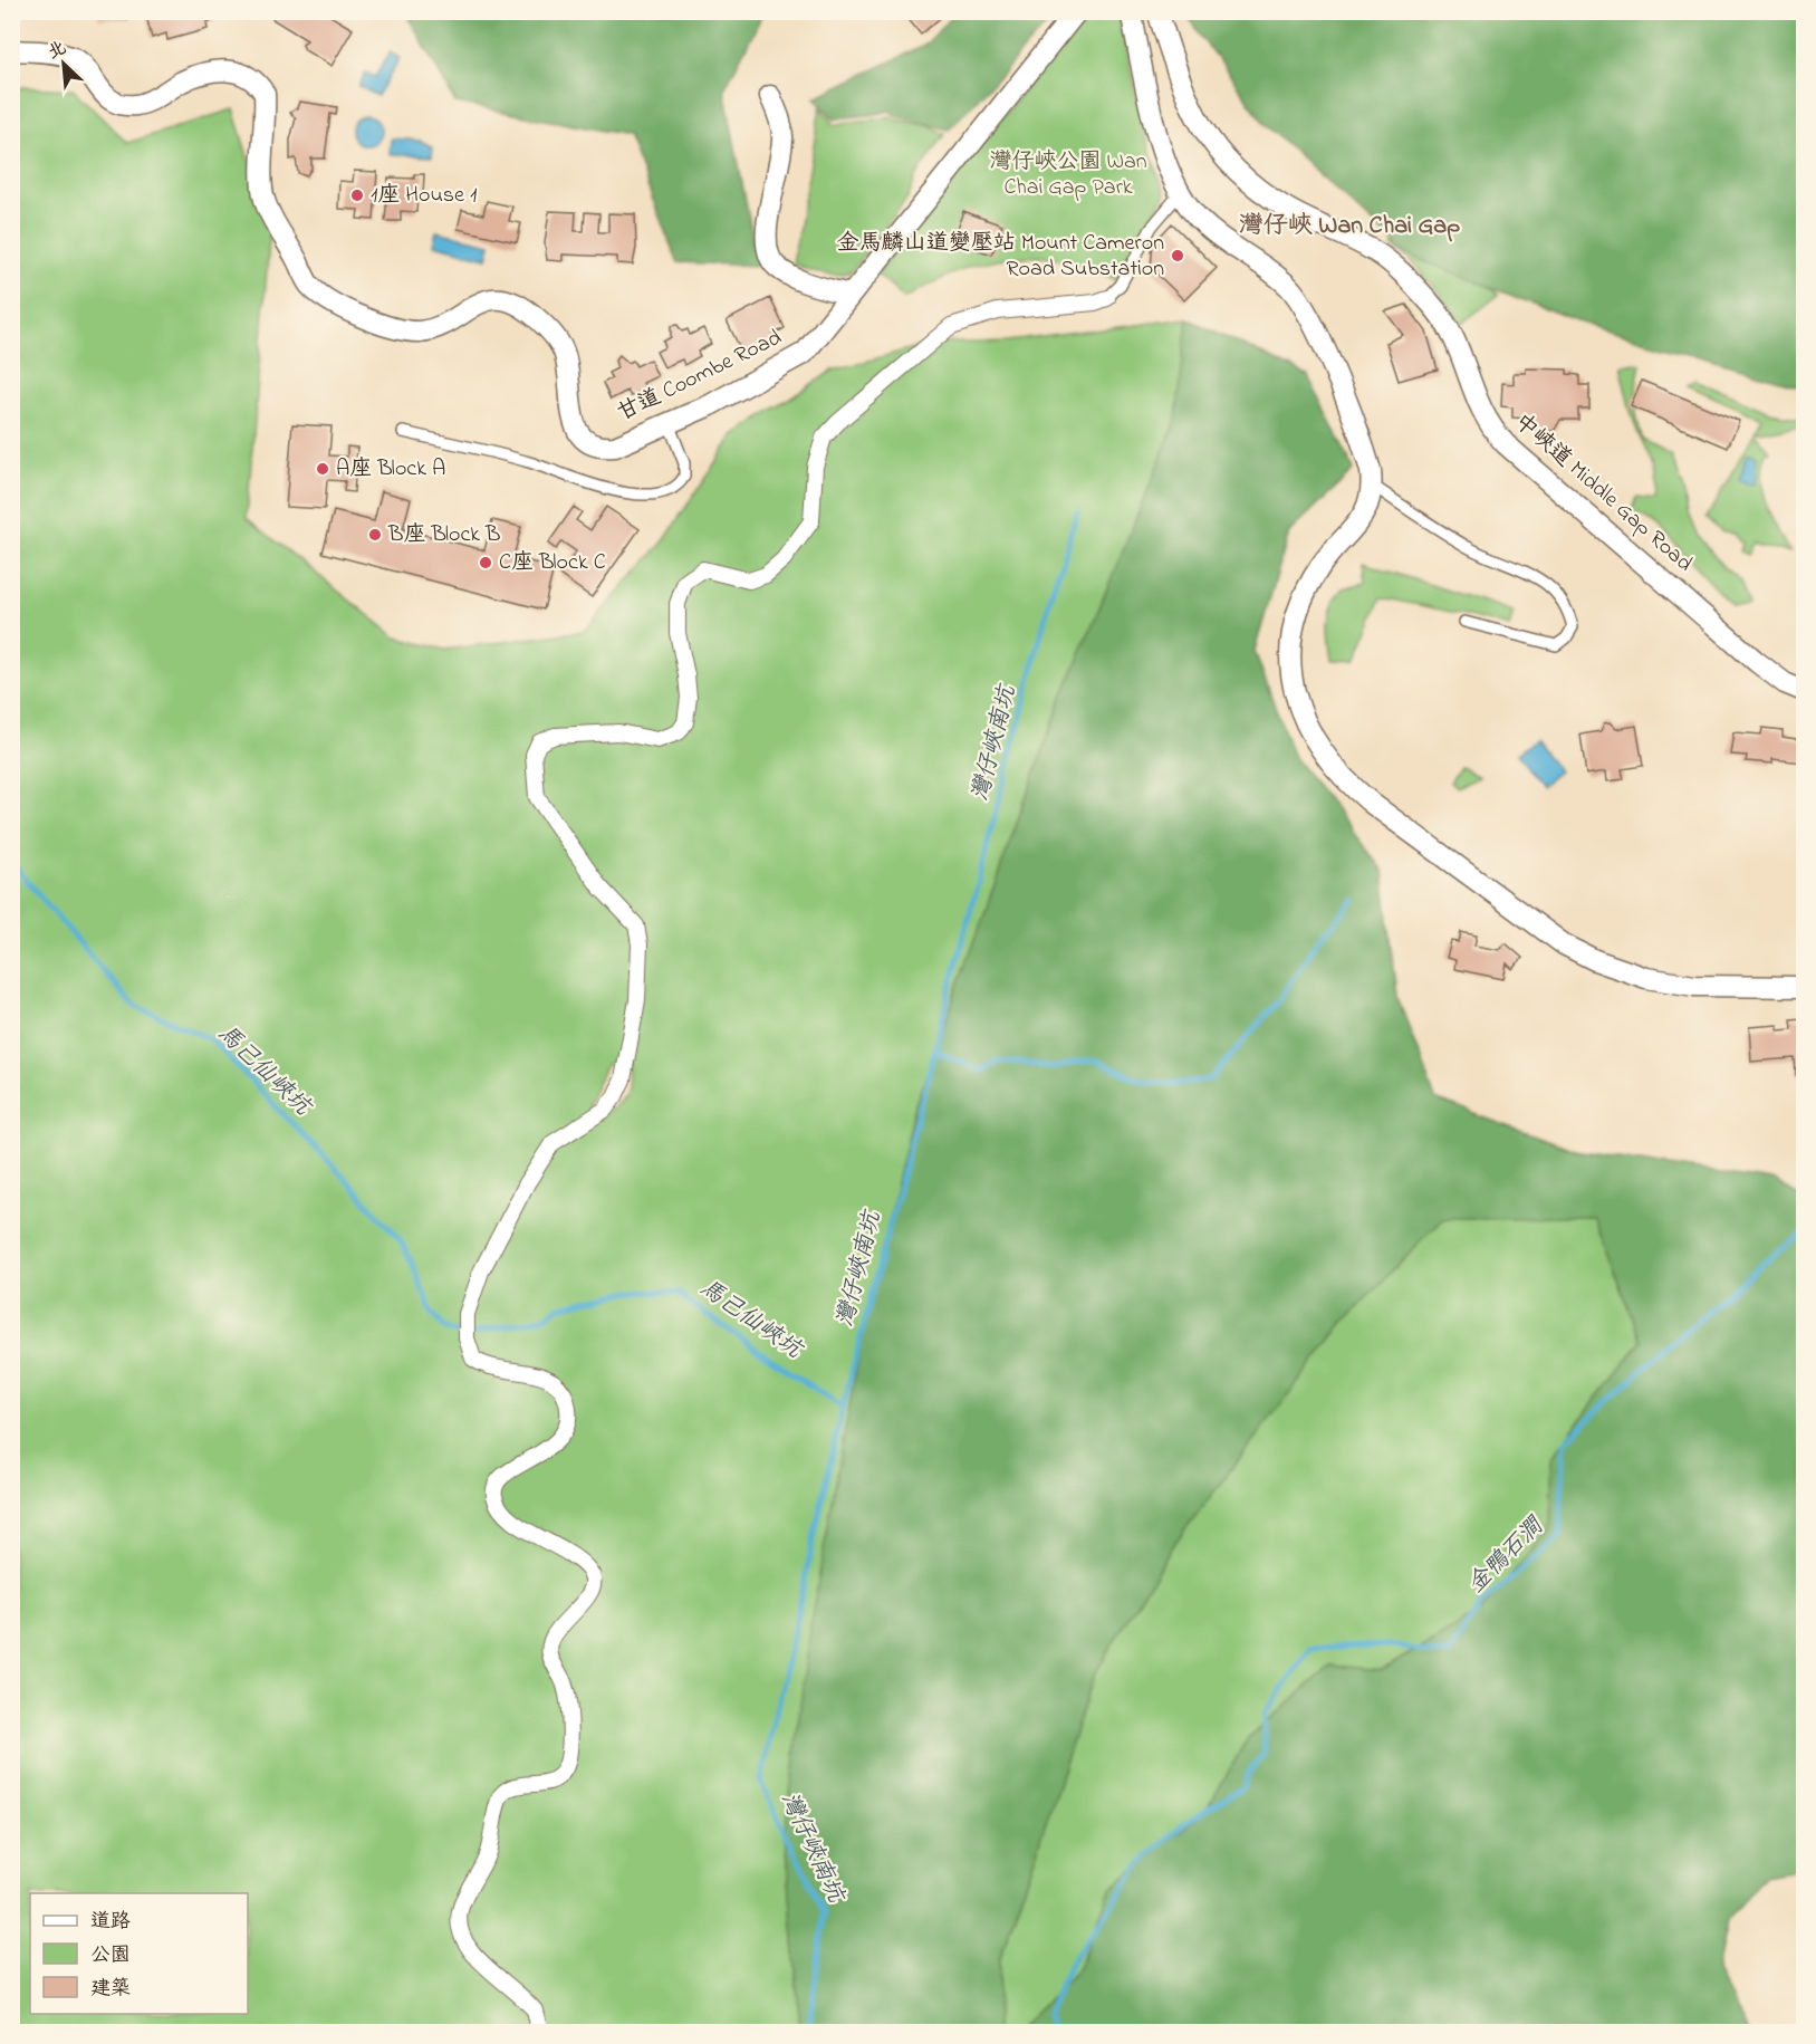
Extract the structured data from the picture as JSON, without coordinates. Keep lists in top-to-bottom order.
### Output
{
  "streets": {
    "street": ["甘道 Coombe Road", "中峽道 Middle Gap Road"]
  },
  "districts": ["灣仔峽 Wan Chai Gap"],
  "water": ["灣仔峽南坑", "馬己仙峽坑", "金鴨石澗"],
  "parks": ["灣仔峽公園 Wan Chai Gap Park"],
  "places": [
    "1座 House 1",
    "金馬麟山道變壓站 Mount Cameron Road Substation",
    "A座 Block A",
    "B座 Block B",
    "C座 Block C"
  ],
  "legend": ["道路", "公園", "建築"],
  "north": "top left"
}
